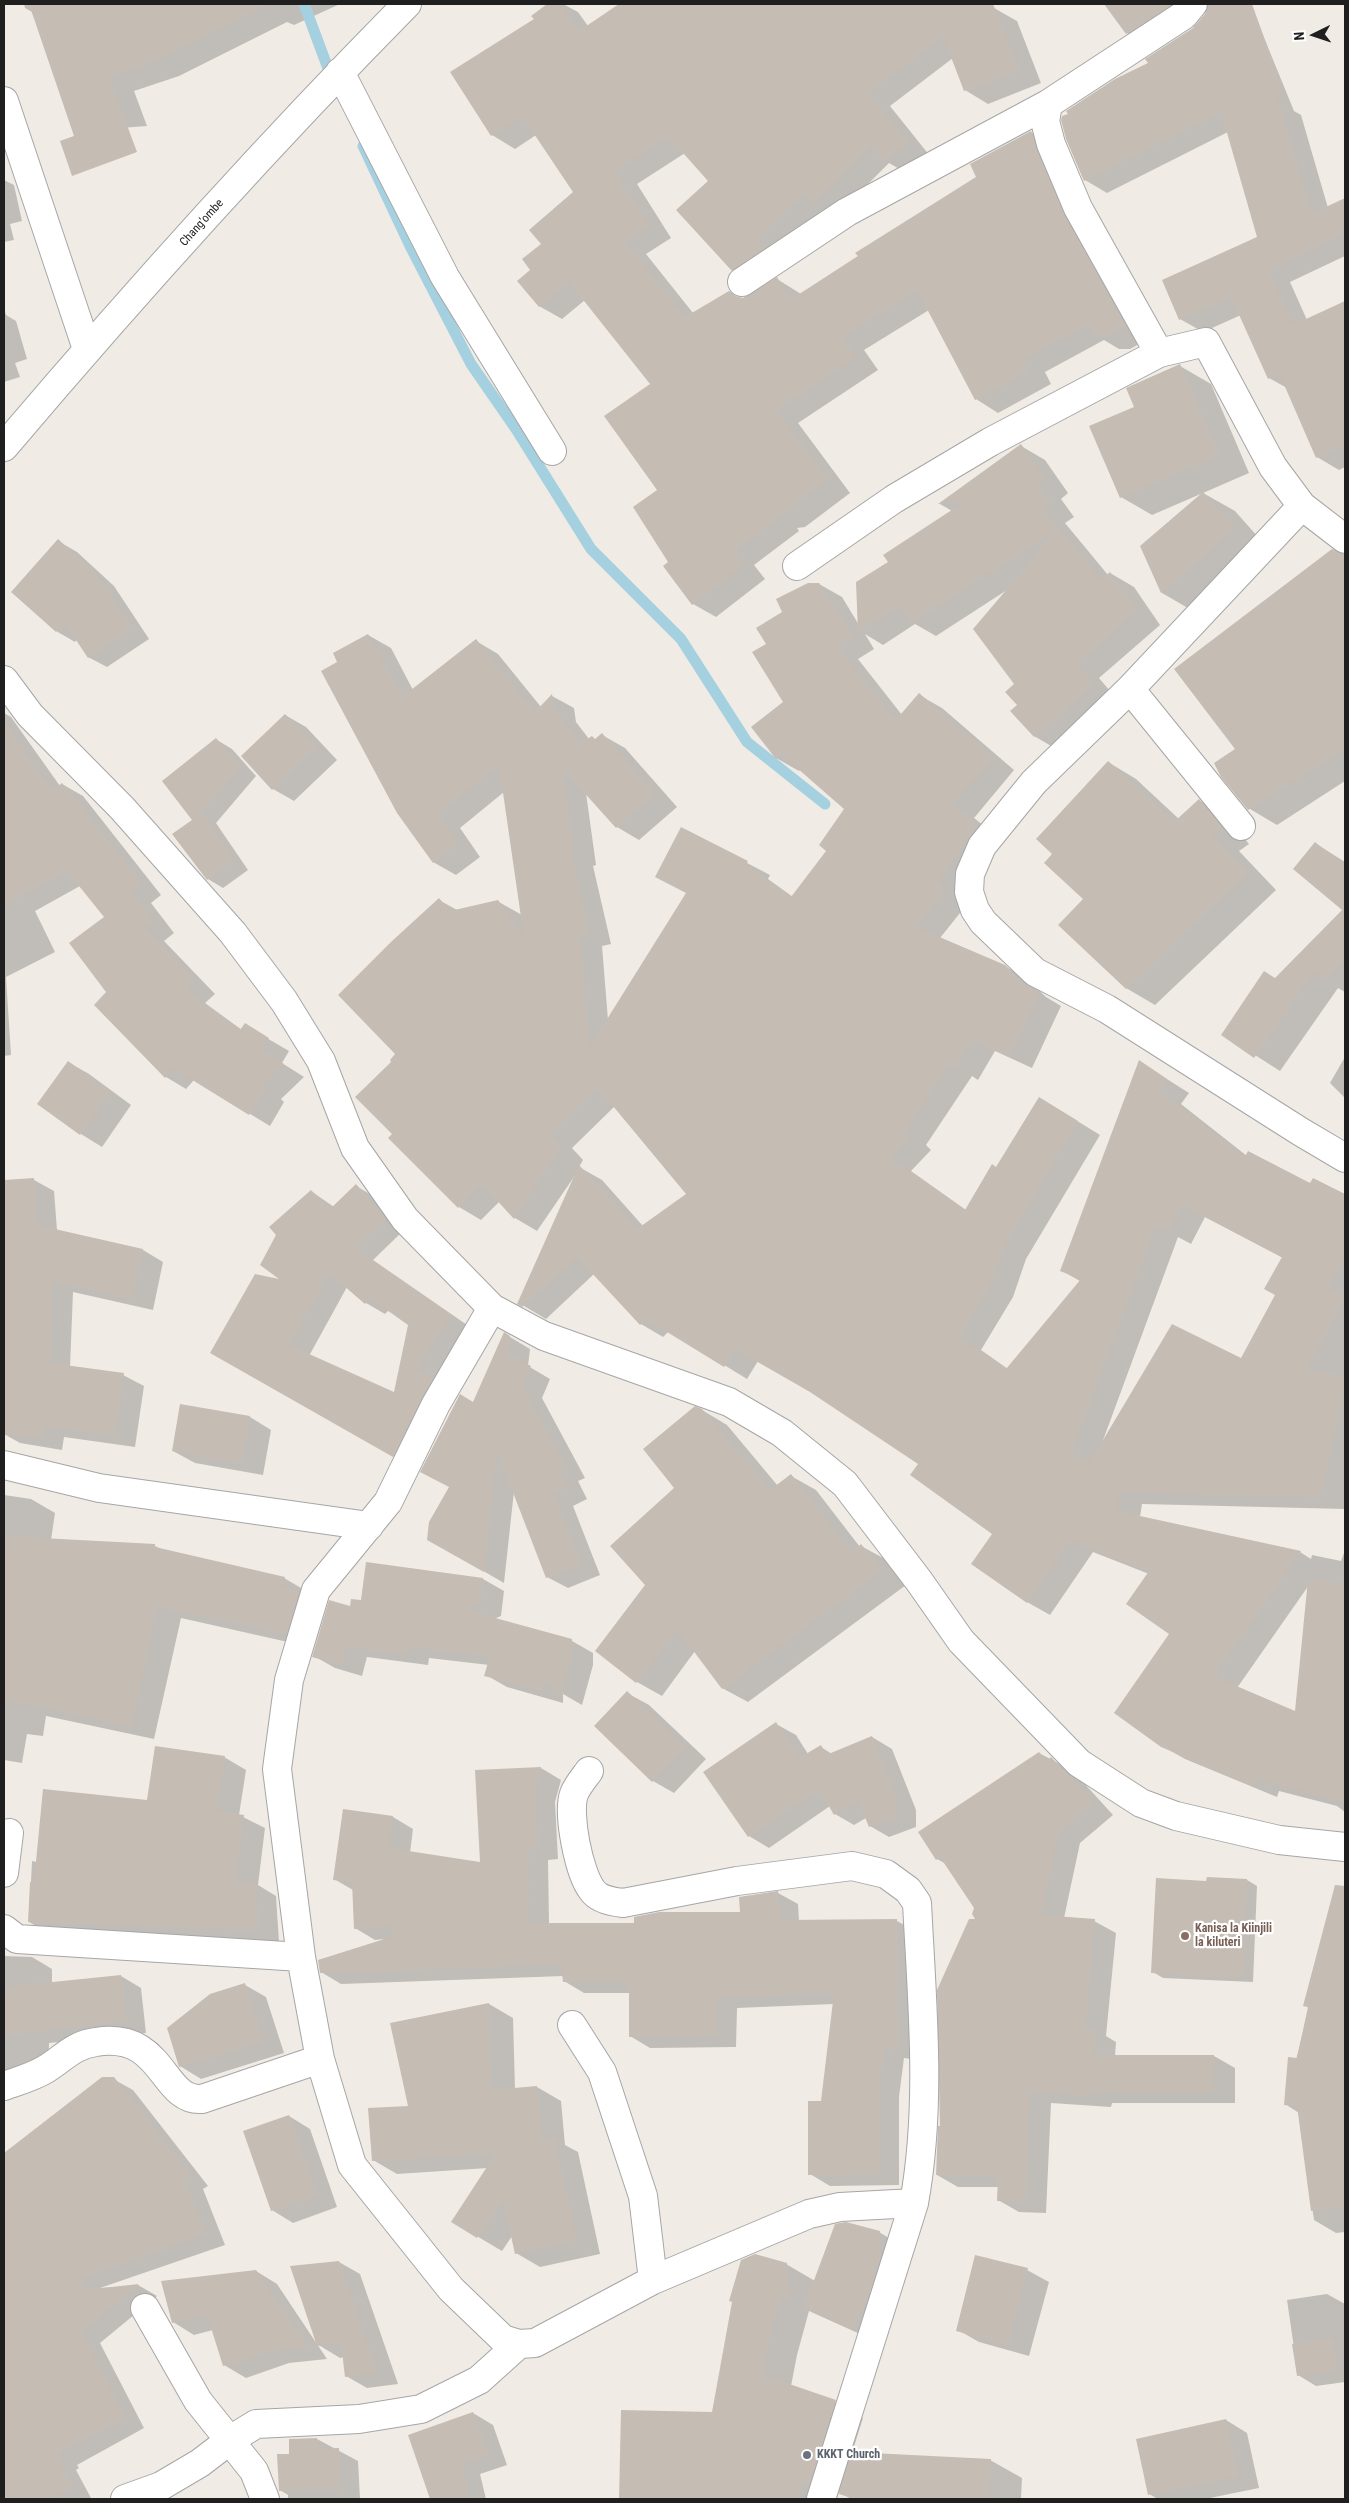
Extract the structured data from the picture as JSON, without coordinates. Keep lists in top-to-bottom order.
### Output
{
  "streets": {
    "street": ["Chang'ombe"]
  },
  "places": ["Kanisa la Kiinjili la kiluteri", "KKKT Church"],
  "north": "left"
}
